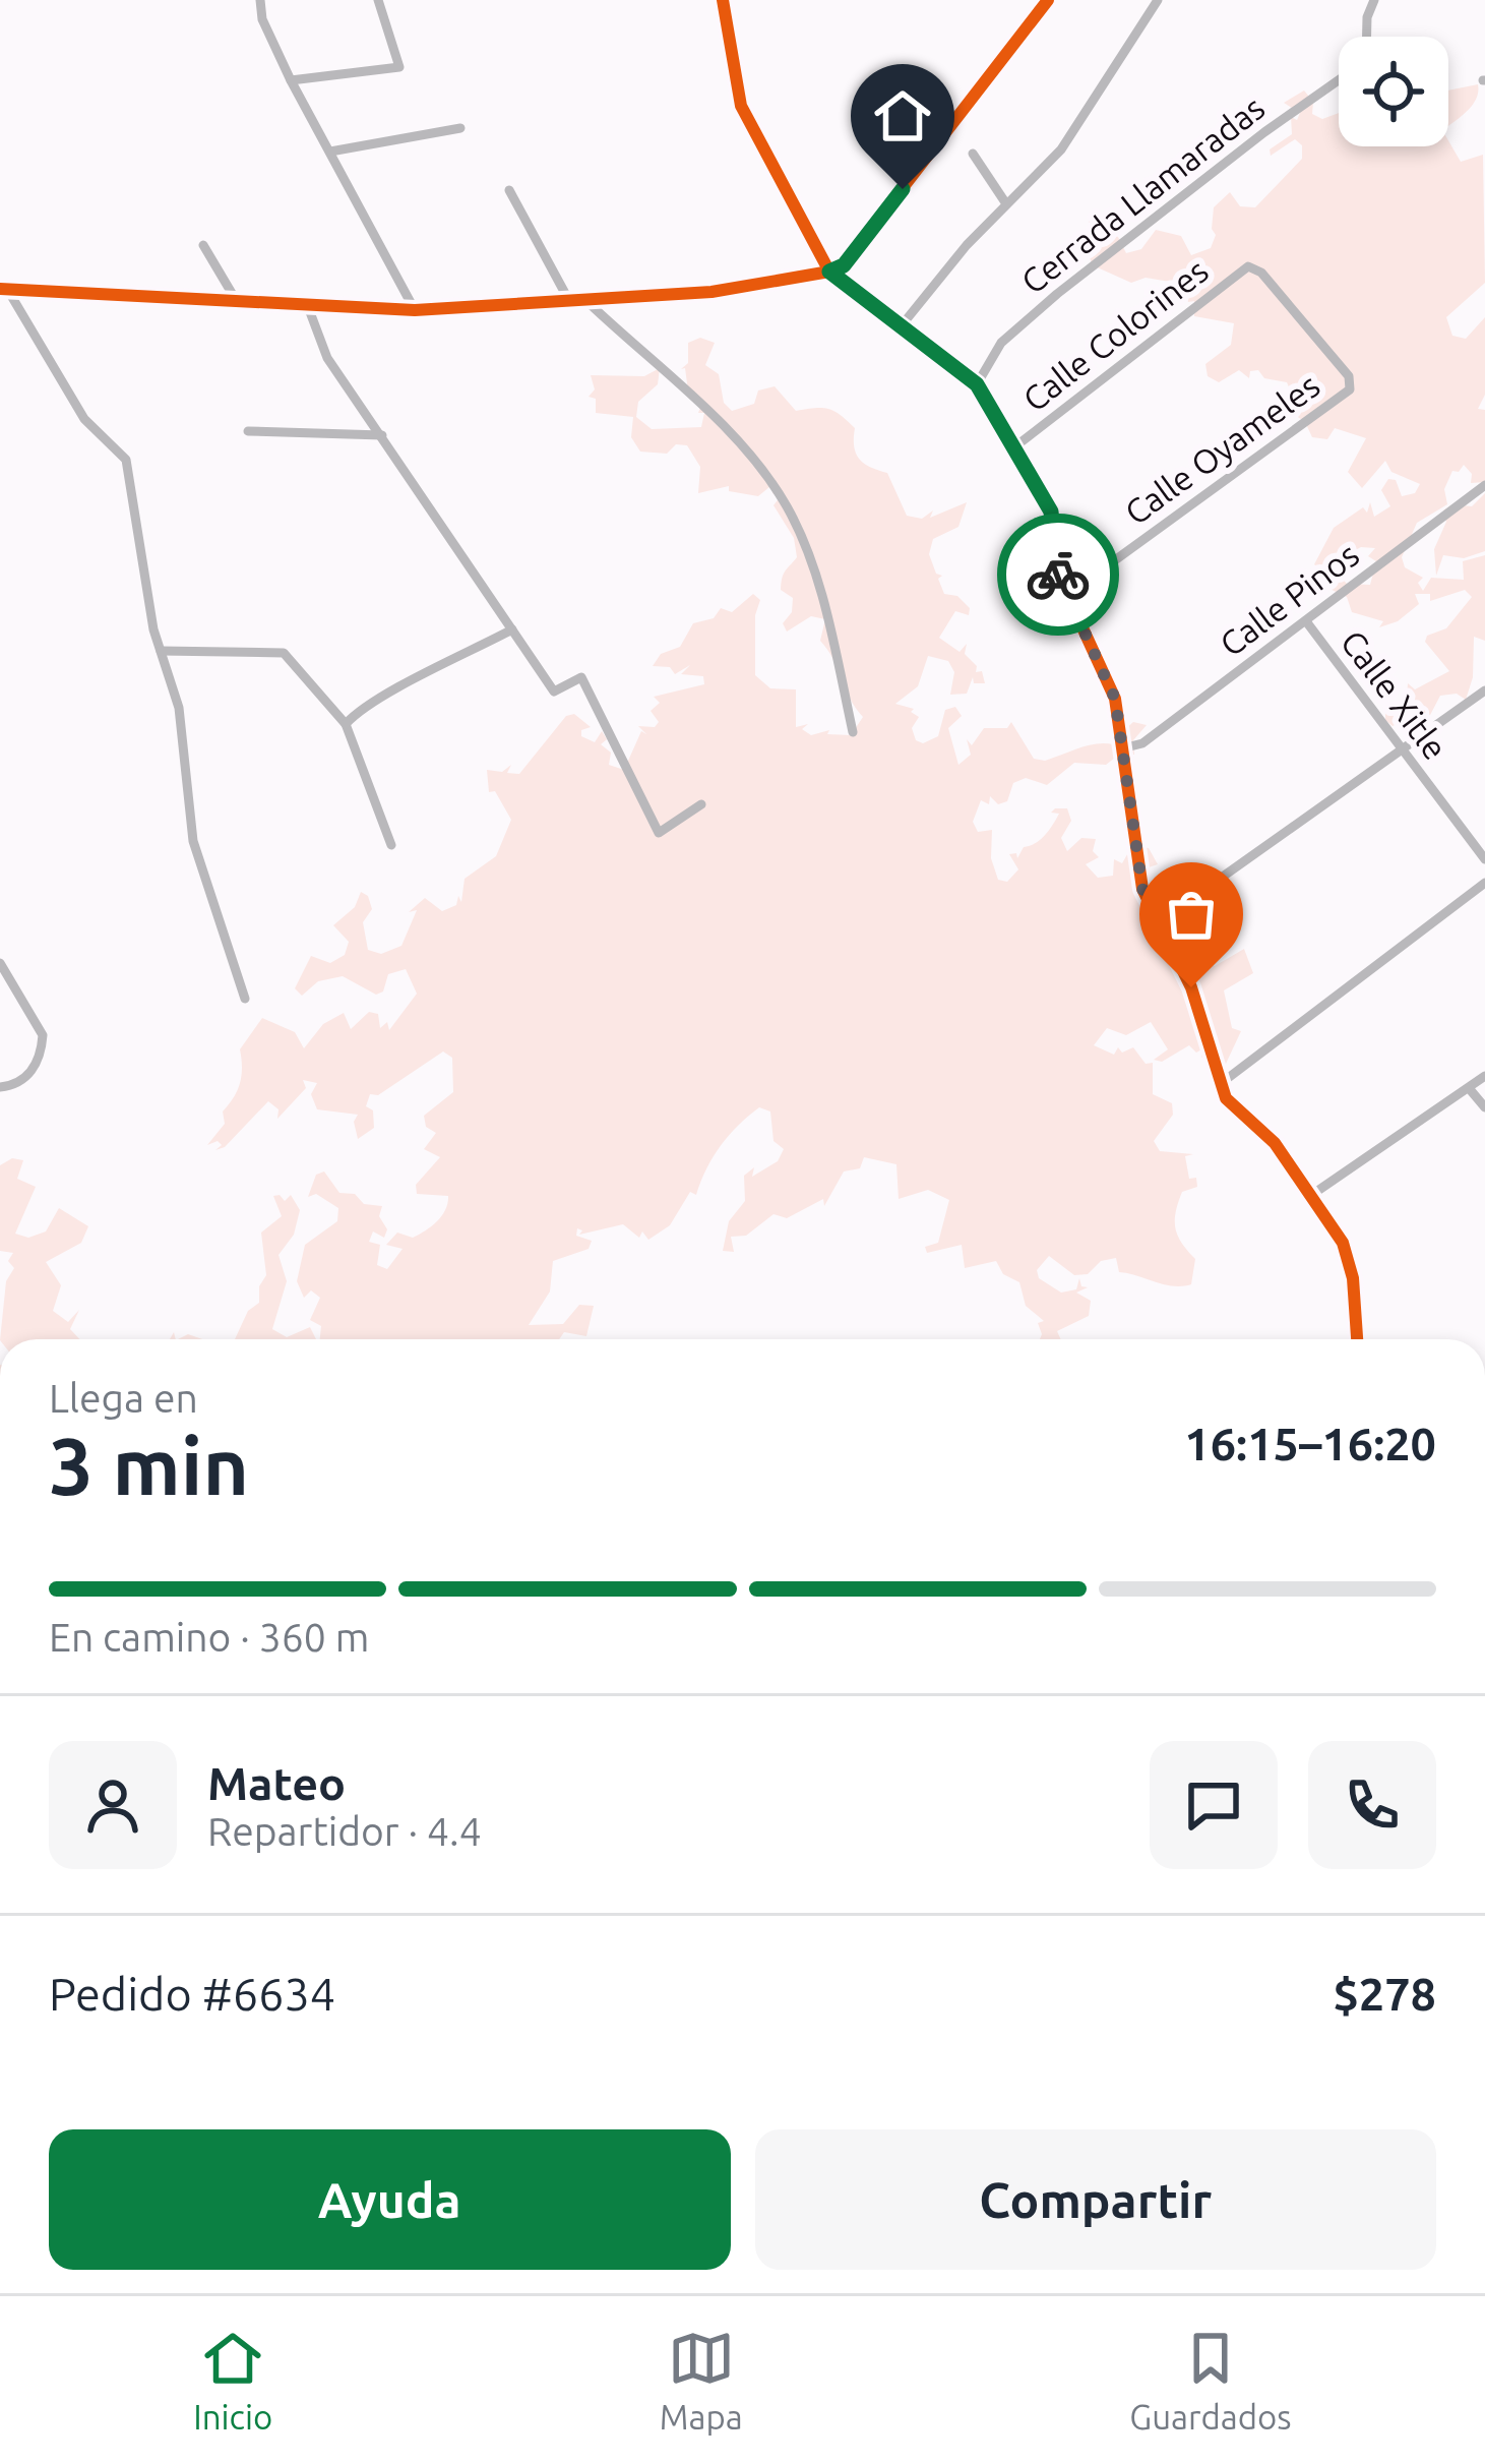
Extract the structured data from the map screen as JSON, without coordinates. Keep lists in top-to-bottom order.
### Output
{
  "streets": {
    "street": [
      "Cerrada Llamaradas",
      "Calle Colorines",
      "Calle Oyameles",
      "Calle Pinos",
      "Calle Xitle"
    ]
  },
  "crossings": [
    ["Calle Colorines", "Calle Oyameles"],
    ["Calle Pinos", "Calle Xitle"]
  ],
  "page": {
    "heading": ["3 min", "Llega en", "16:15–16:20"],
    "panel": [
      "Mateo",
      "Repartidor · 4.4",
      "Pedido #6634",
      "$278"
    ],
    "bar": "En camino · 360 m",
    "buttons": ["Ayuda", "Compartir"],
    "tabs": ["Inicio", "Mapa", "Guardados"]
  }
}
